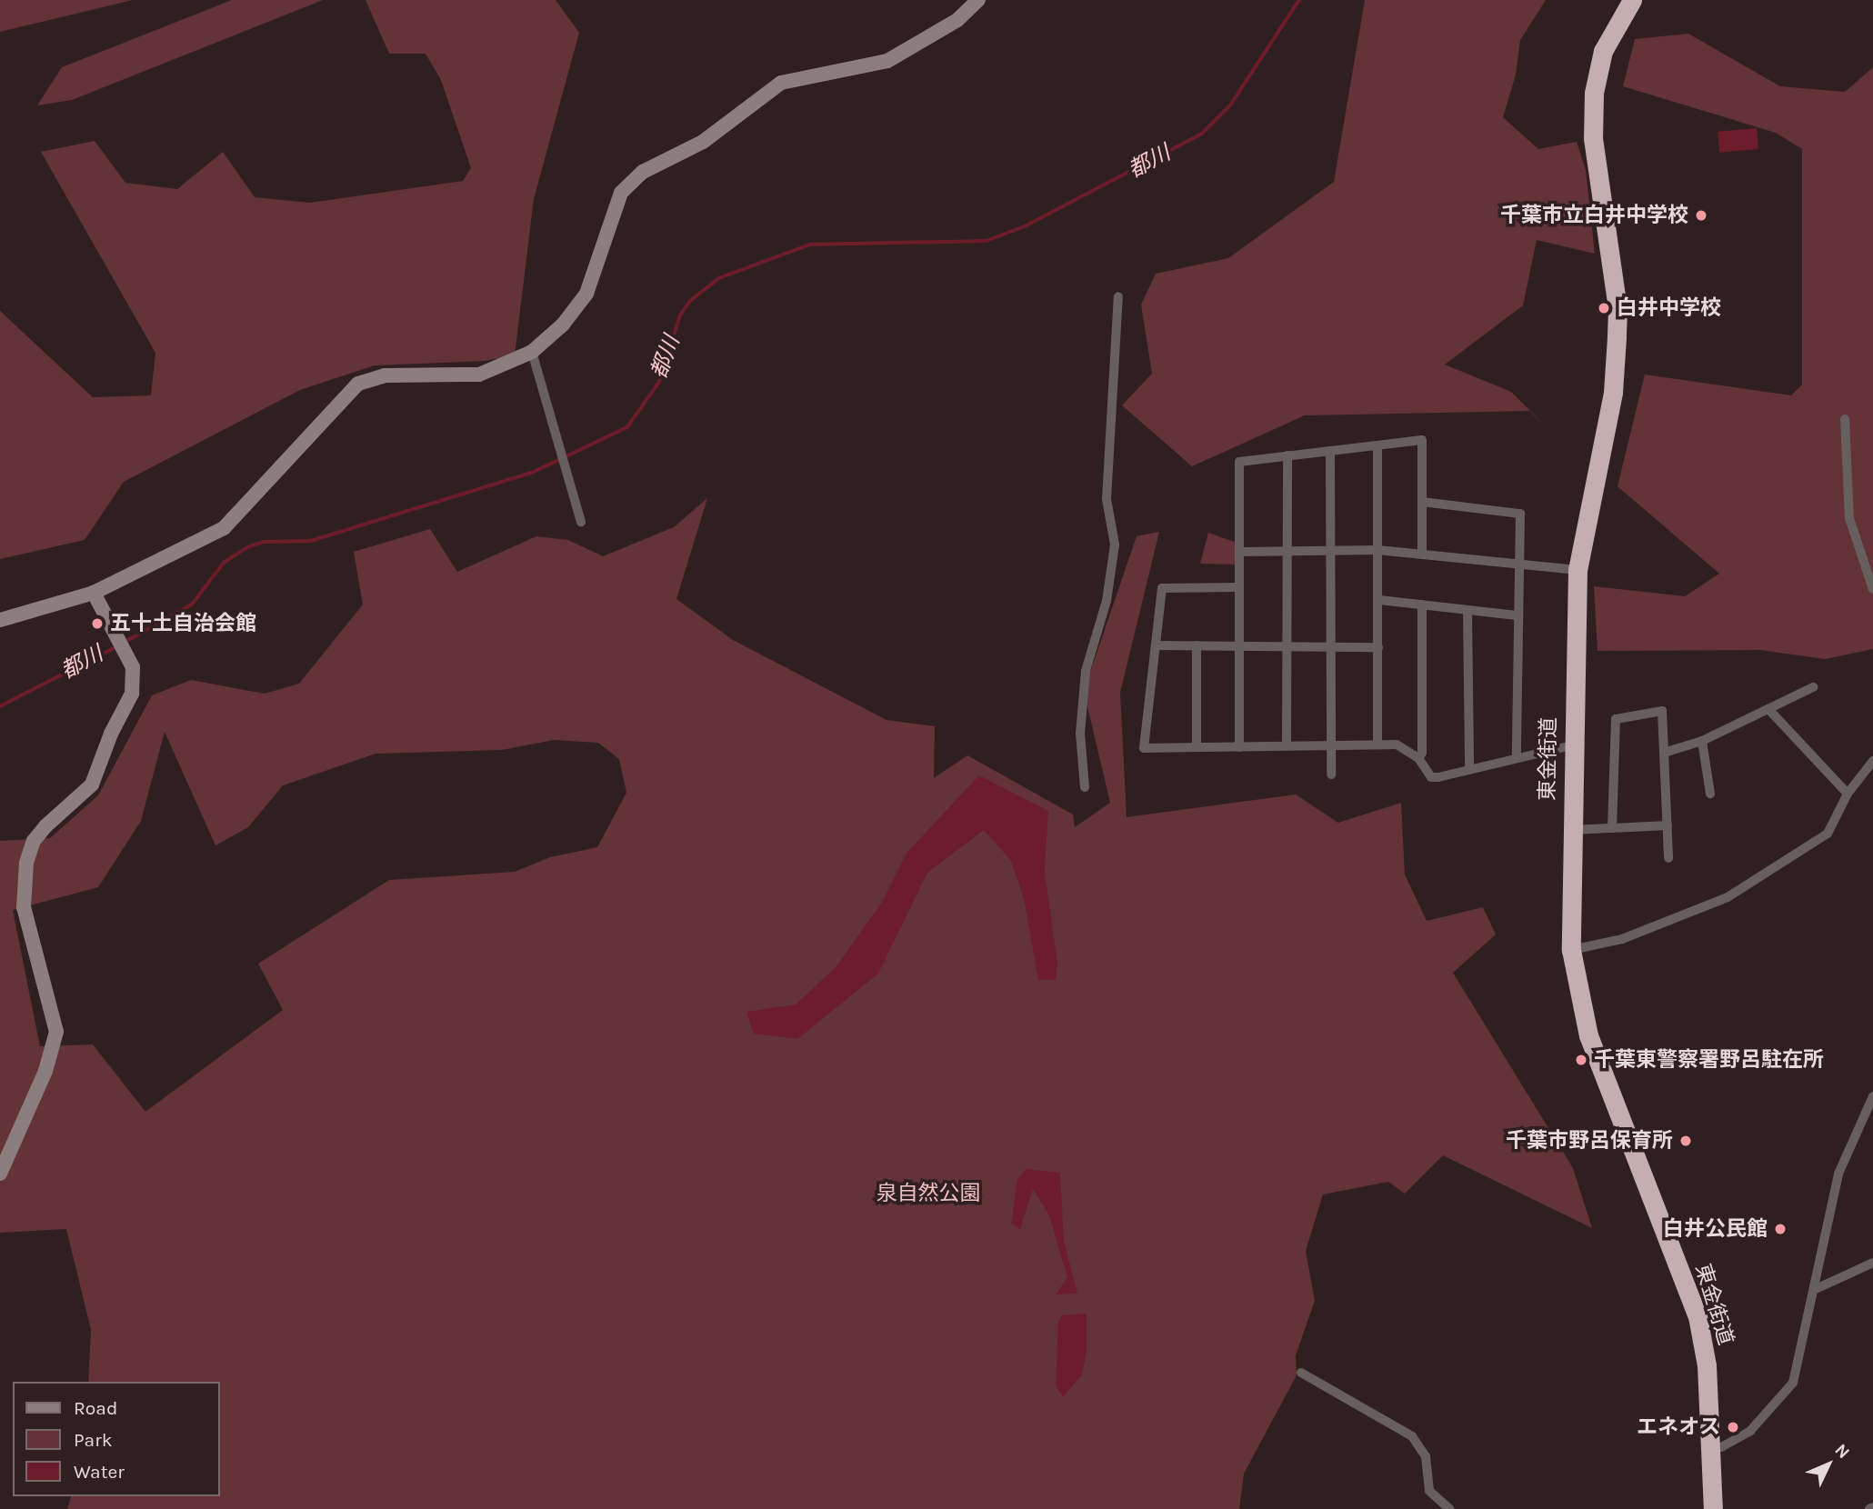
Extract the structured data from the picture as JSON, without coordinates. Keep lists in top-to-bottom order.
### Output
{
  "streets": {
    "highway": ["東金街道"]
  },
  "water": ["都川"],
  "parks": ["泉自然公園"],
  "places": [
    "千葉市立白井中学校",
    "白井中学校",
    "五十土自治会館",
    "千葉東警察署野呂駐在所",
    "千葉市野呂保育所",
    "白井公民館",
    "エネオス"
  ],
  "legend": ["Road", "Park", "Water"],
  "north": "top right"
}
